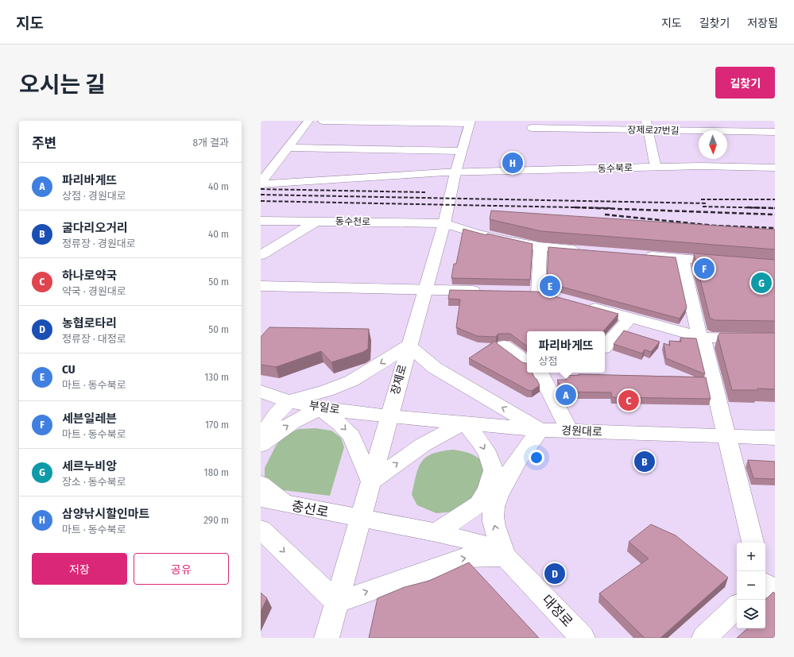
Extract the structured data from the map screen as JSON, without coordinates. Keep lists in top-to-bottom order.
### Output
{
  "streets": {
    "street": [
      "장제로27번길",
      "동수북로",
      "동수천로",
      "장제로",
      "부일로",
      "경원대로",
      "충선로",
      "대정로"
    ]
  },
  "crossings": [
    ["동수북로", "장제로"],
    ["동수천로", "장제로"],
    ["장제로", "부일로"],
    ["장제로", "경원대로"],
    ["장제로", "충선로"],
    ["부일로", "경원대로"],
    ["충선로", "대정로"]
  ],
  "north": "bottom",
  "page": {
    "header": "지도",
    "nav": ["지도", "길찾기", "저장됨"],
    "title": "오시는 길",
    "buttons": [
      "길찾기",
      ["저장", "공유"]
    ],
    "heading": ["주변", "8개 결과"],
    "pins": [
      "H",
      "F",
      "G",
      "E",
      "A",
      "C",
      "B",
      "D"
    ],
    "list": [
      {
        "mark": "A",
        "name": "파리바게뜨",
        "note": "상점 · 경원대로",
        "value": "40 m"
      },
      {
        "mark": "B",
        "name": "굴다리오거리",
        "note": "정류장 · 경원대로",
        "value": "40 m"
      },
      {
        "mark": "C",
        "name": "하나로약국",
        "note": "약국 · 경원대로",
        "value": "50 m"
      },
      {
        "mark": "D",
        "name": "농협로타리",
        "note": "정류장 · 대정로",
        "value": "50 m"
      },
      {
        "mark": "E",
        "name": "CU",
        "note": "마트 · 동수북로",
        "value": "130 m"
      },
      {
        "mark": "F",
        "name": "세븐일레븐",
        "note": "마트 · 동수북로",
        "value": "170 m"
      },
      {
        "mark": "G",
        "name": "세르누비앙",
        "note": "장소 · 동수북로",
        "value": "180 m"
      },
      {
        "mark": "H",
        "name": "삼양낚시할인마트",
        "note": "마트 · 동수북로",
        "value": "290 m"
      }
    ],
    "popup": ["파리바게뜨", "상점"],
    "map_buttons": ["+", "−"]
  }
}
